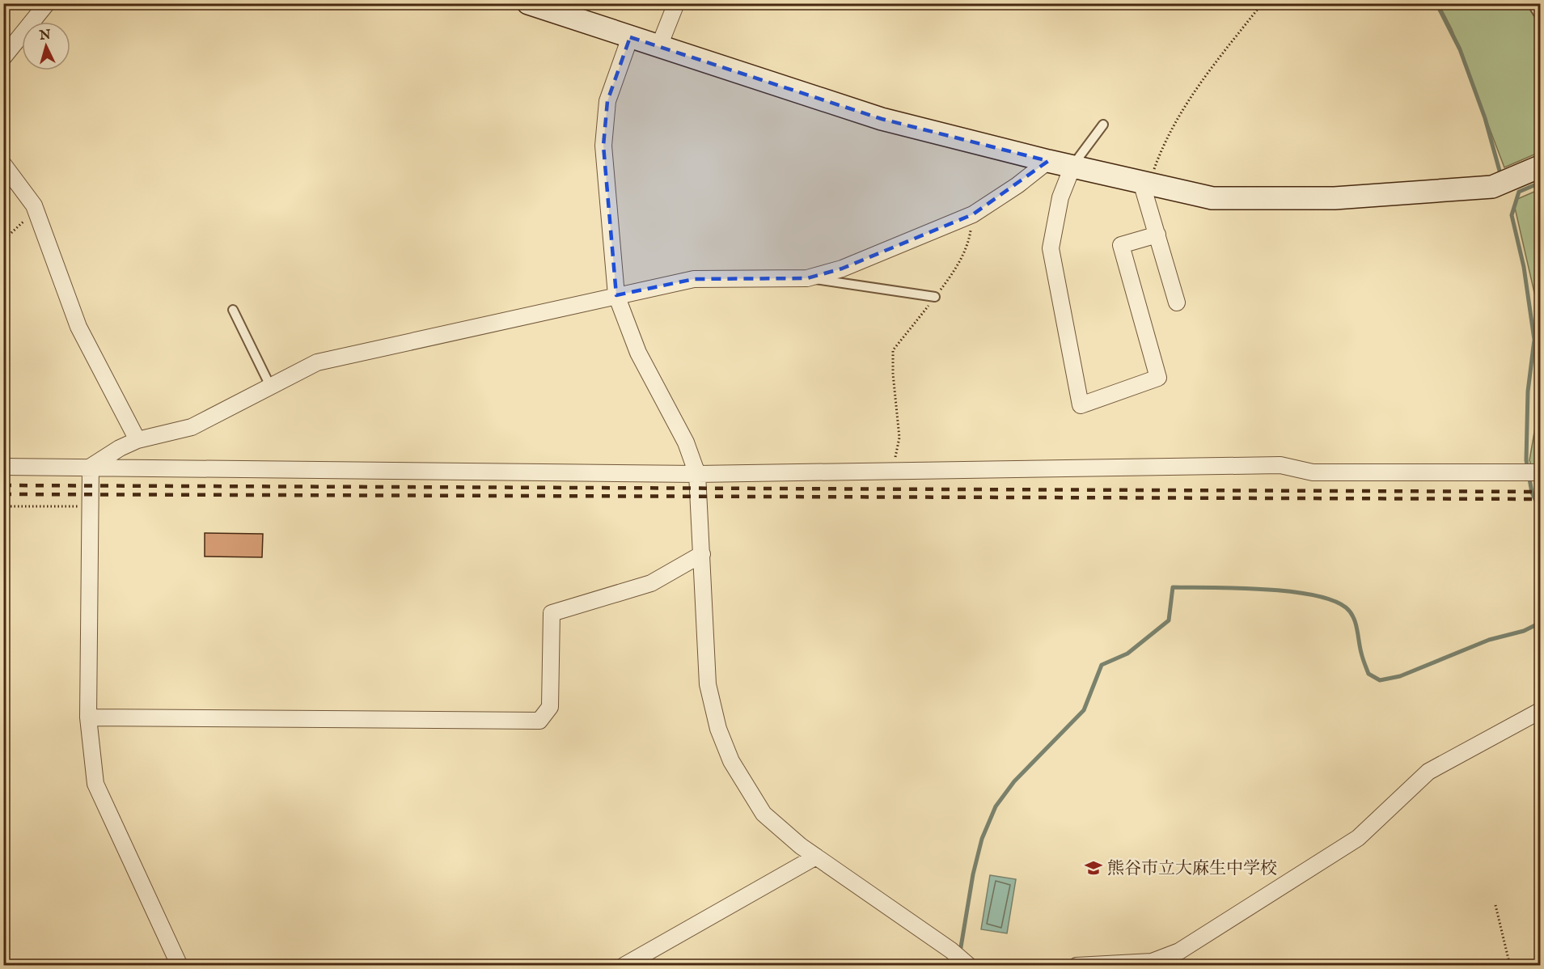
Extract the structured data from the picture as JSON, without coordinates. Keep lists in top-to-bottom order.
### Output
{
  "places": {
    "school or university": ["熊谷市立大麻生中学校"]
  },
  "north": "top"
}
